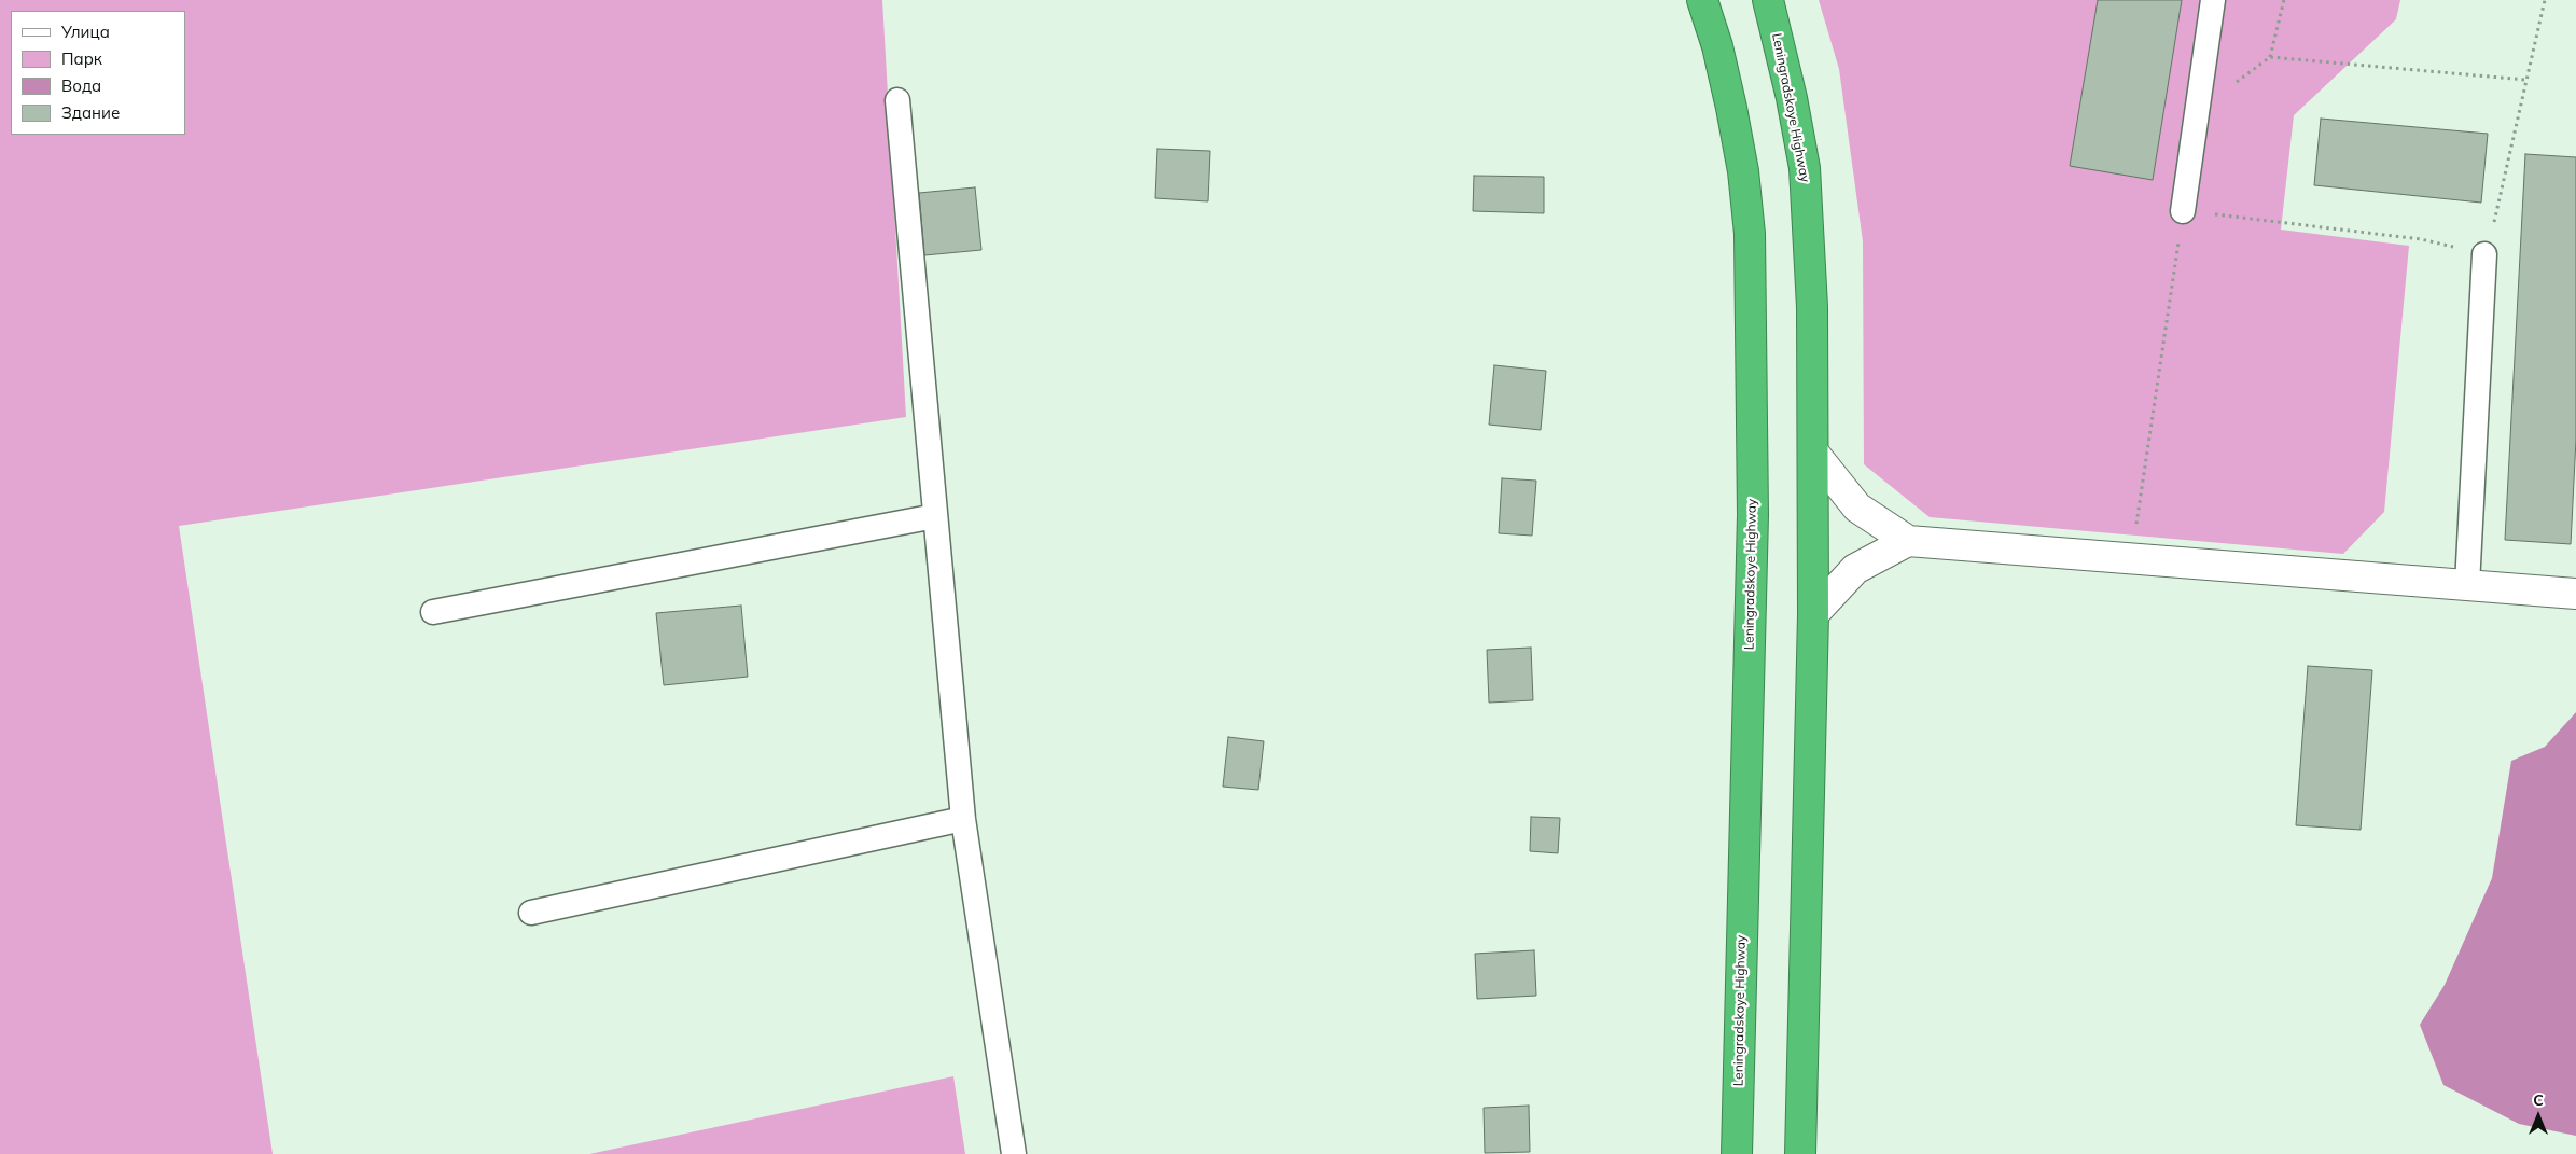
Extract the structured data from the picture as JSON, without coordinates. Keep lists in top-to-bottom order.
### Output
{
  "streets": {
    "highway": ["Leningradskoye Highway"]
  },
  "legend": [
    "Улица",
    "Парк",
    "Вода",
    "Здание"
  ],
  "north": "top"
}
